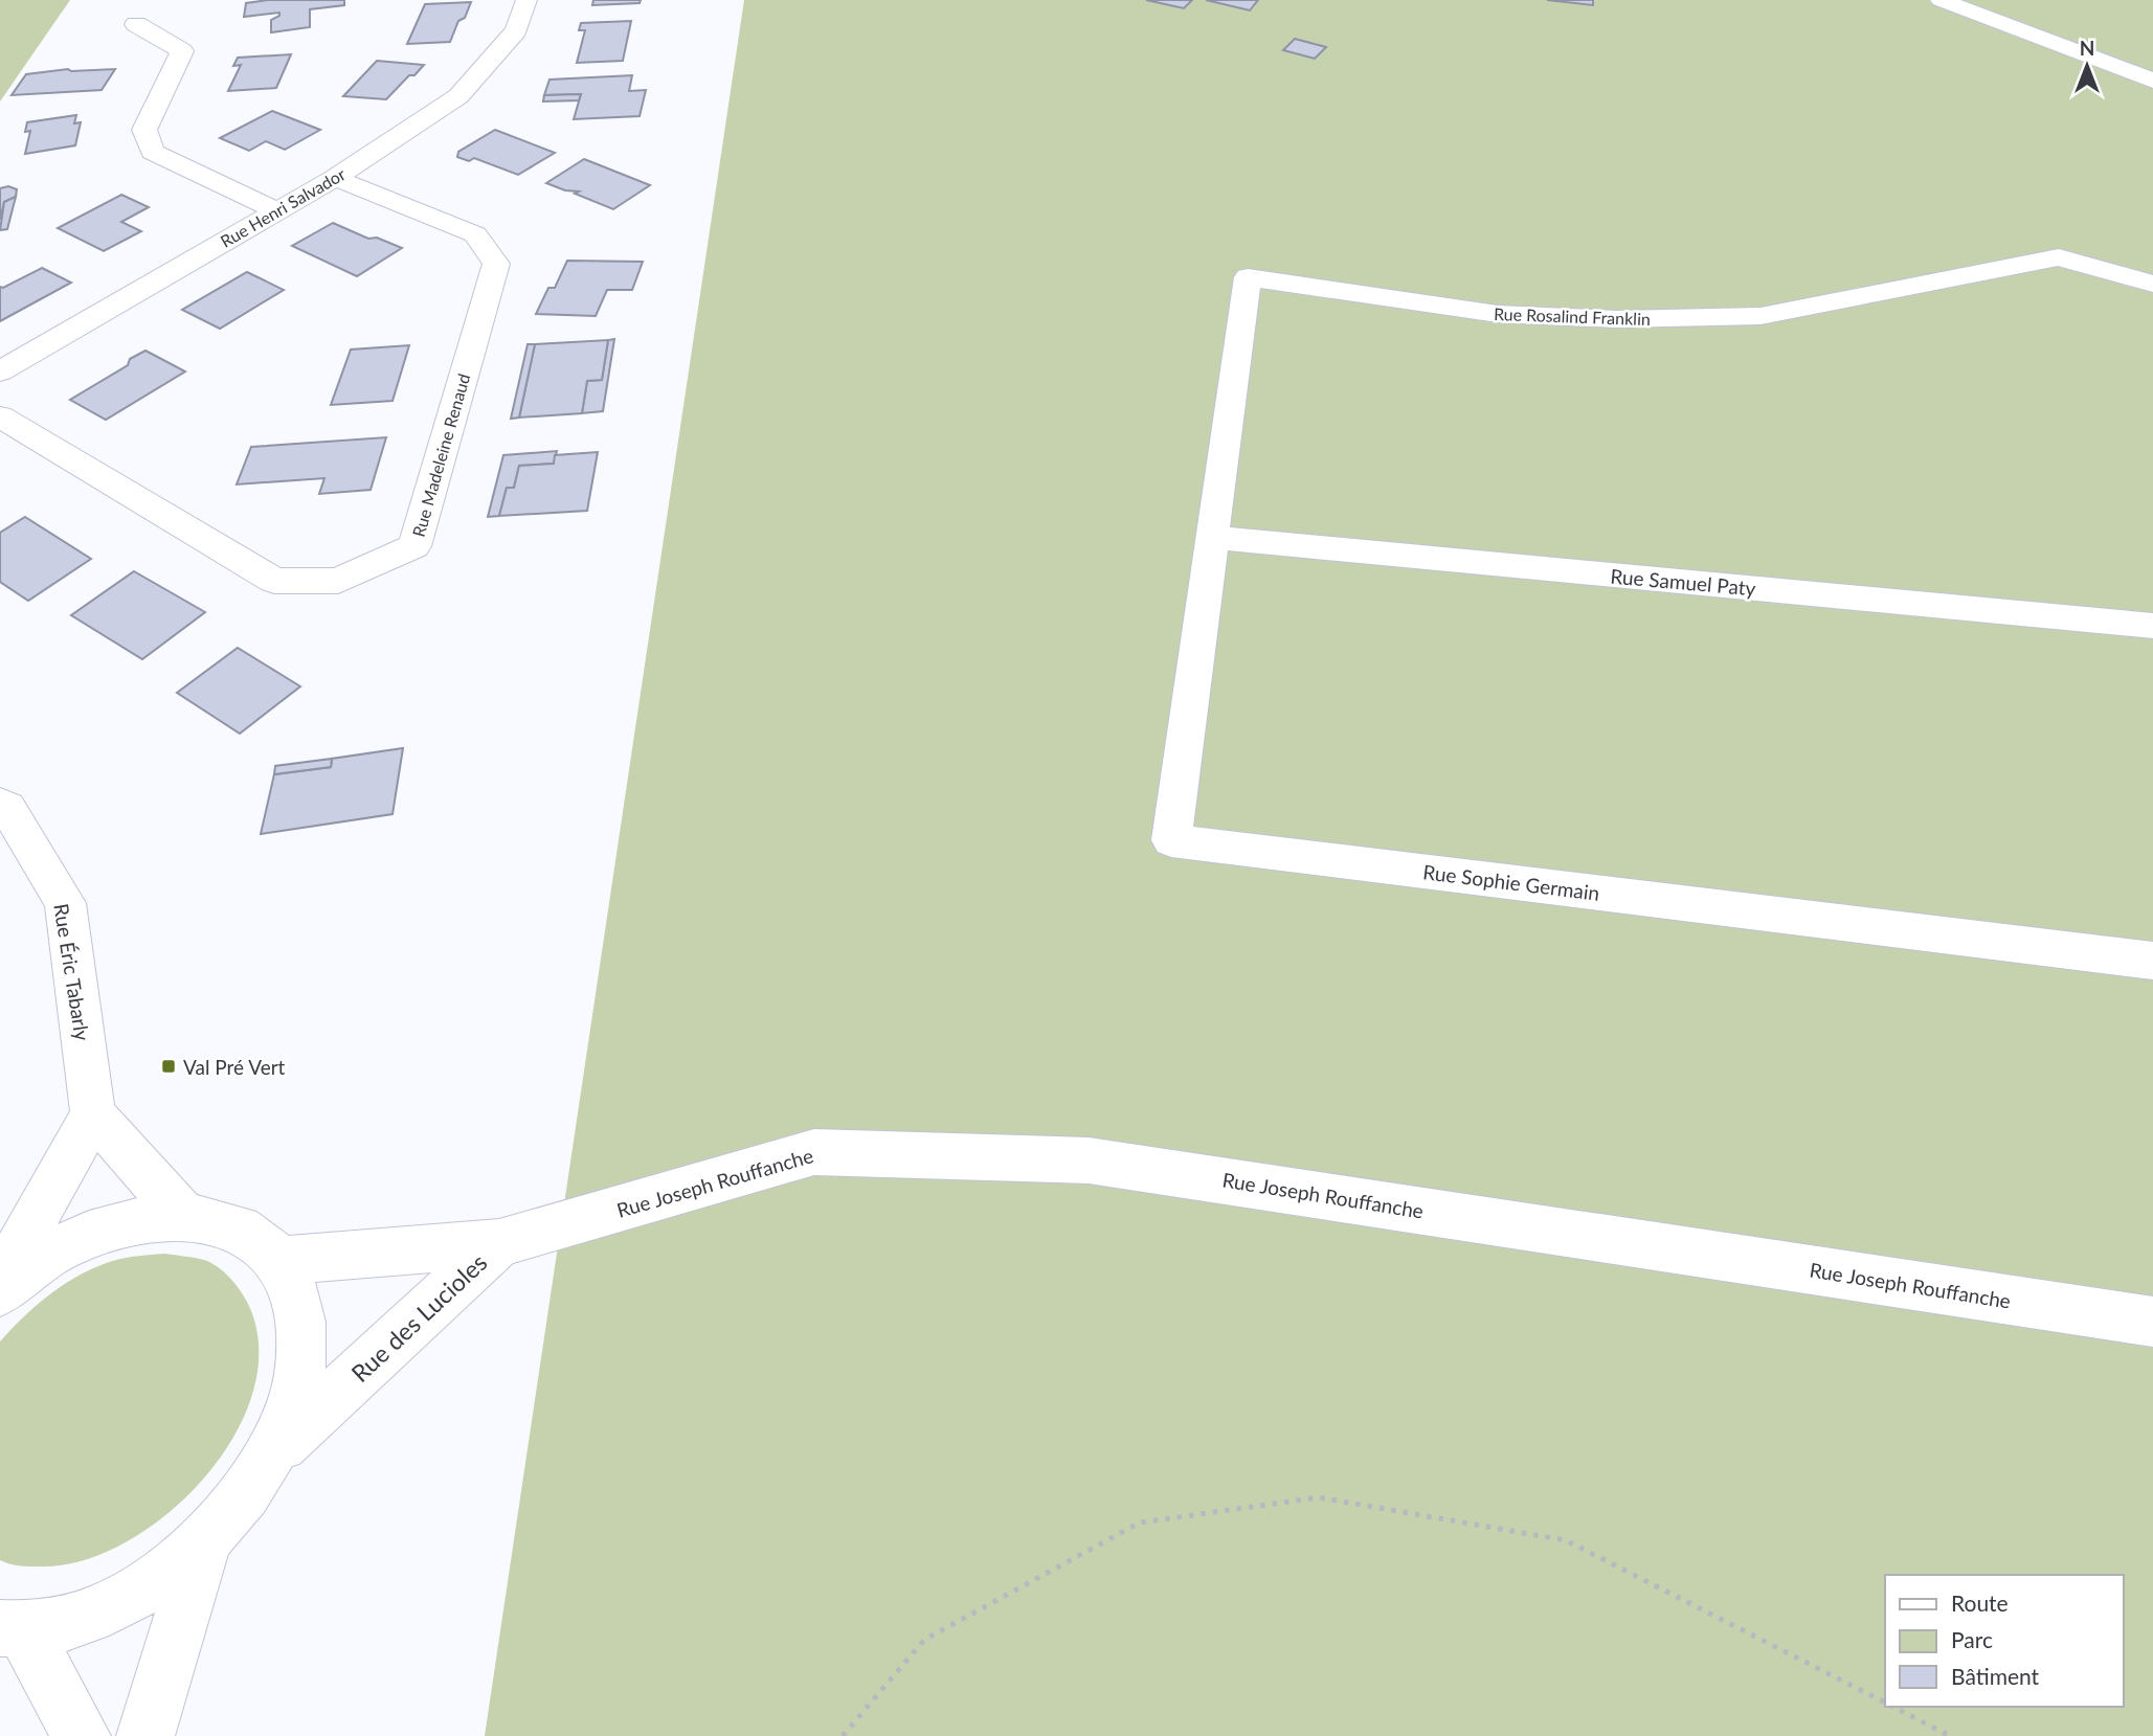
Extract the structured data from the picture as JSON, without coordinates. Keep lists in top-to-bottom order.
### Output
{
  "streets": {
    "street": [
      "Rue Henri Salvador",
      "Rue Rosalind Franklin",
      "Rue Madeleine Renaud",
      "Rue Samuel Paty",
      "Rue Sophie Germain",
      "Rue Éric Tabarly",
      "Rue Joseph Rouffanche",
      "Rue des Lucioles"
    ]
  },
  "crossings": [
    ["Rue Henri Salvador", "Rue Madeleine Renaud"],
    ["Rue Rosalind Franklin", "Rue Samuel Paty"],
    ["Rue Rosalind Franklin", "Rue Sophie Germain"],
    ["Rue Samuel Paty", "Rue Sophie Germain"],
    ["Rue Joseph Rouffanche", "Rue des Lucioles"]
  ],
  "places": {
    "transit": ["Val Pré Vert"]
  },
  "legend": ["Route", "Parc", "Bâtiment"],
  "north": "top"
}
